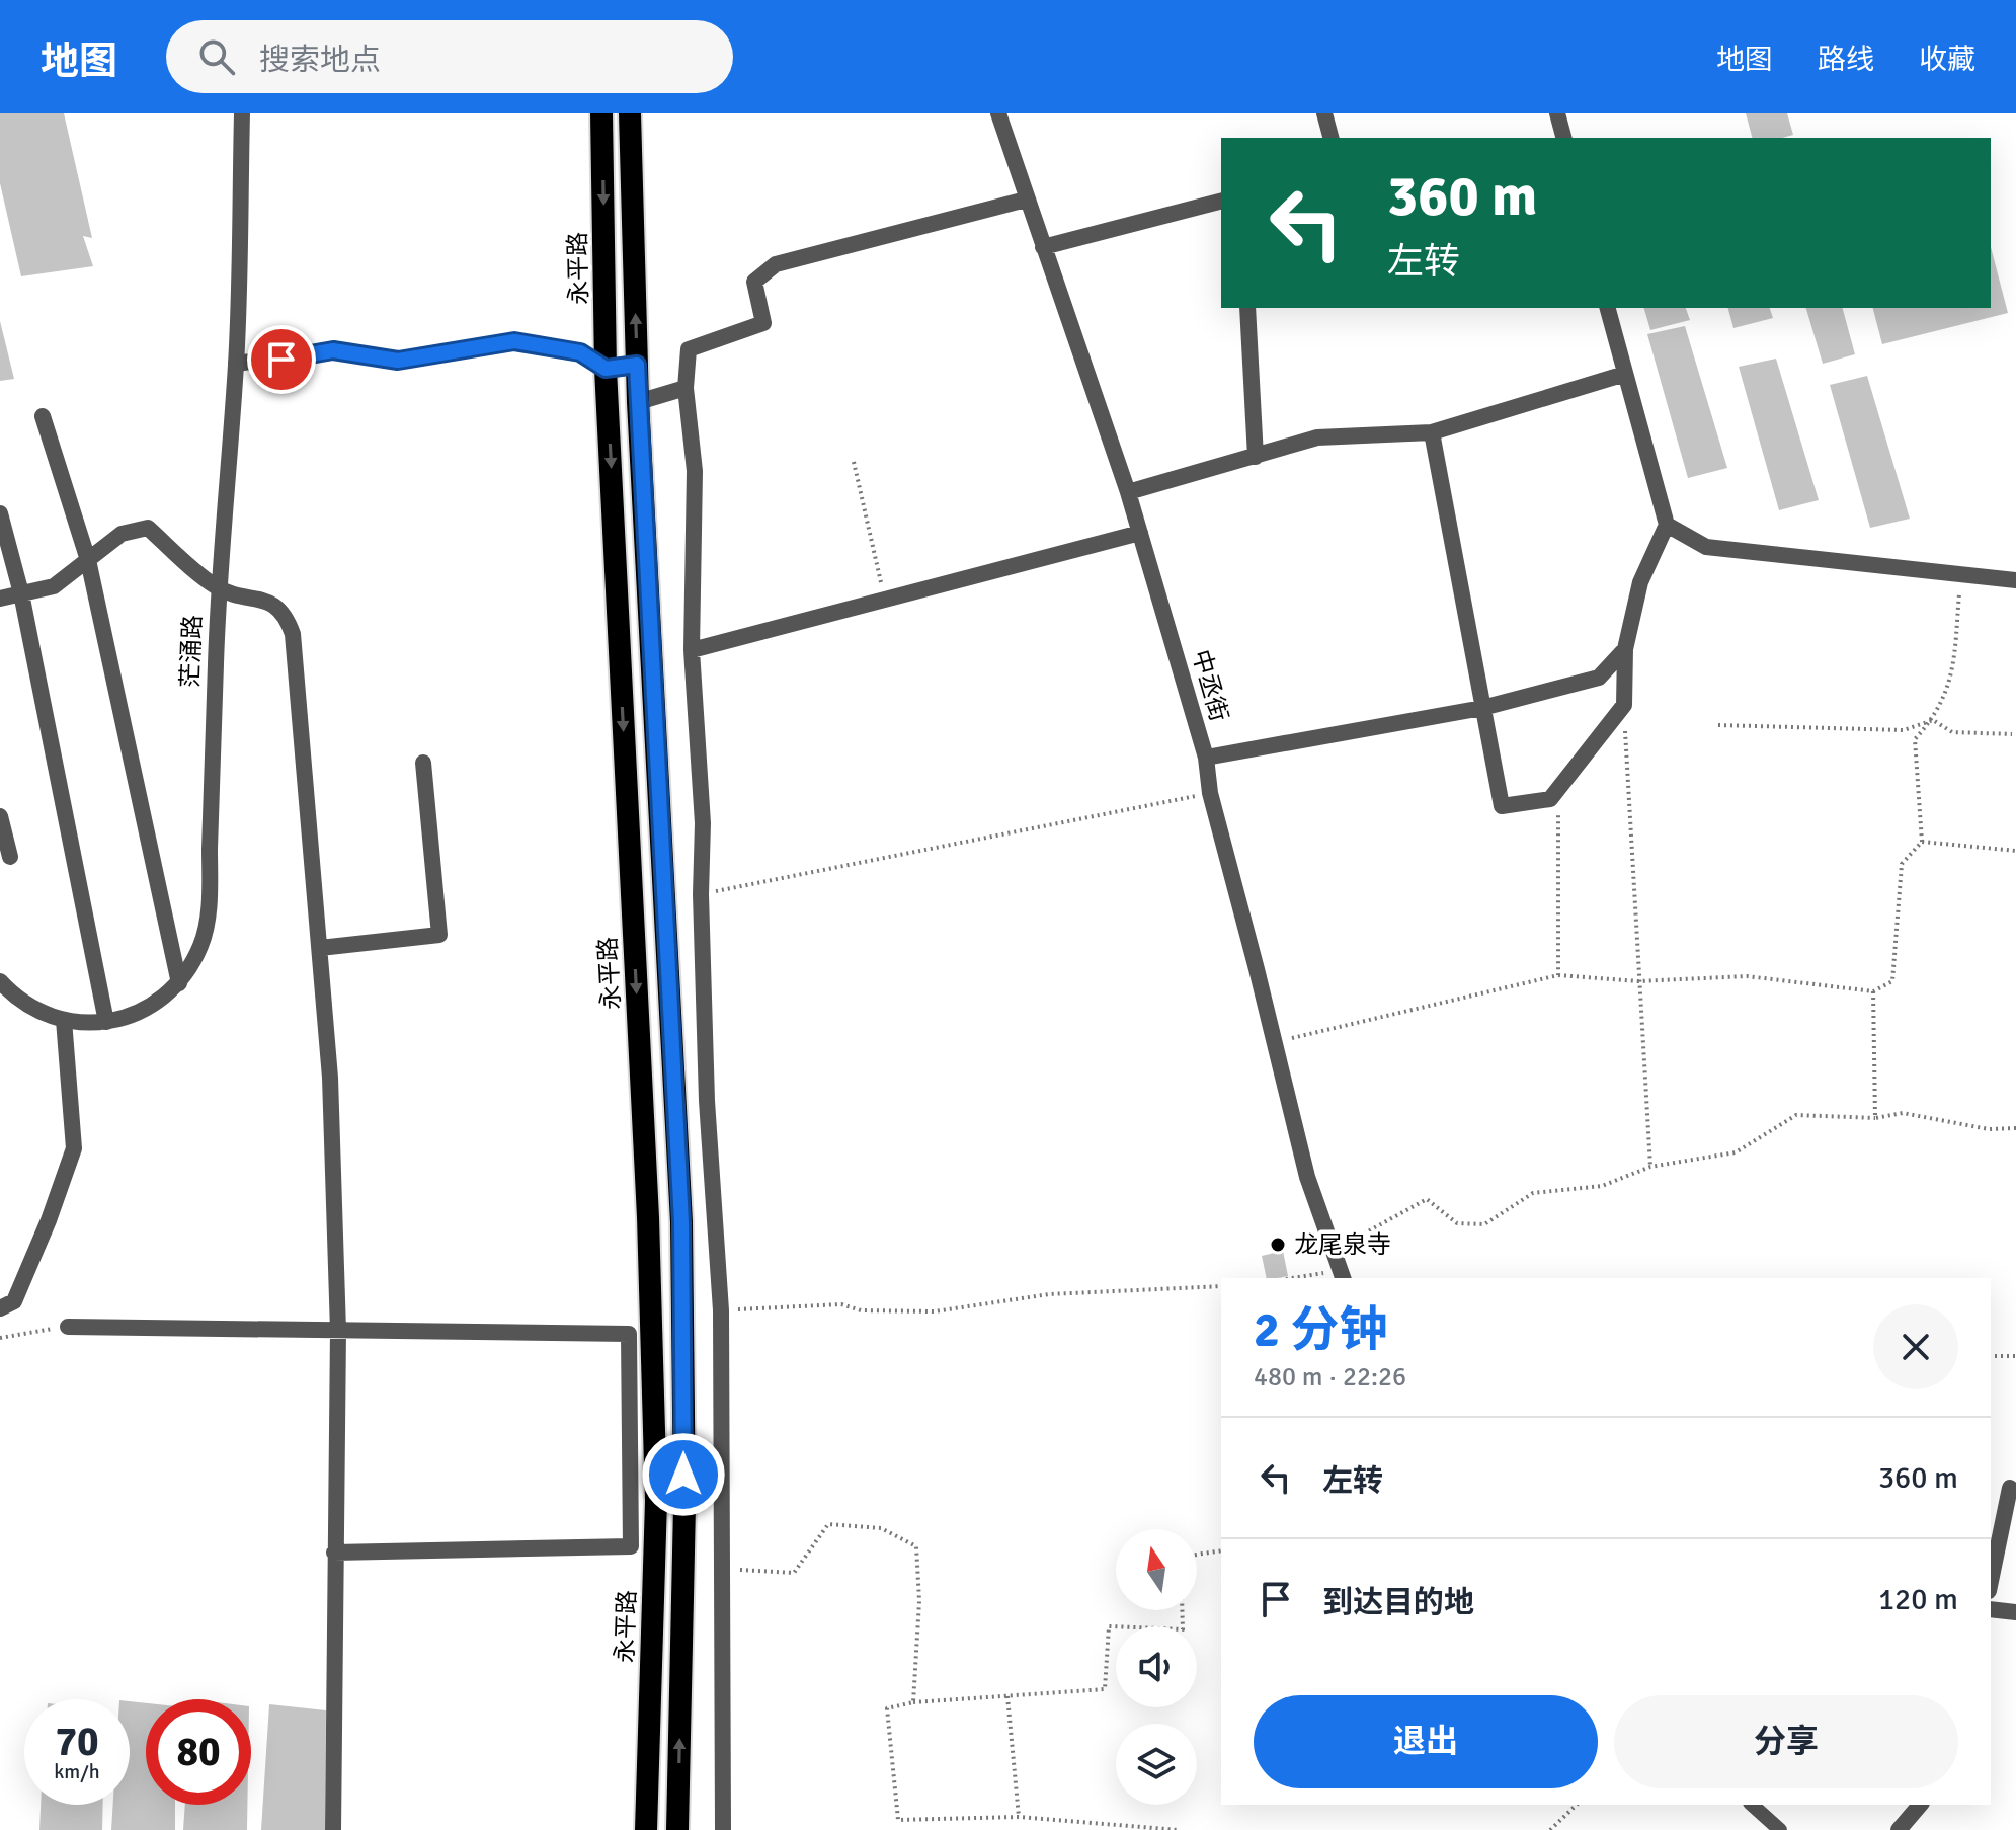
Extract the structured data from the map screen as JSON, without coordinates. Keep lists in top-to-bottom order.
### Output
{
  "streets": {
    "highway": ["永平路"],
    "street": ["茫涌路", "中丞街"]
  },
  "places": ["龙尾泉寺"],
  "north": "top",
  "page": {
    "header": "地图",
    "search": "搜索地点",
    "nav": ["地图", "路线", "收藏"],
    "turn": ["360 m", "左转"],
    "heading": ["2 分钟", "480 m · 22:26"],
    "list": [
      {
        "name": "左转",
        "value": "360 m"
      },
      {
        "name": "到达目的地",
        "value": "120 m"
      }
    ],
    "buttons": ["退出", "分享"],
    "speed": "70 km/h",
    "limit": "80"
  }
}
